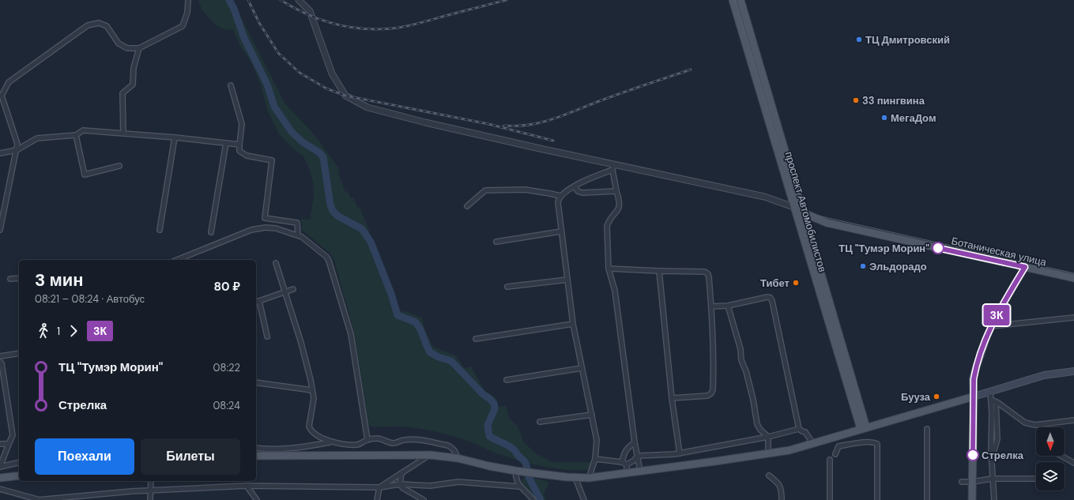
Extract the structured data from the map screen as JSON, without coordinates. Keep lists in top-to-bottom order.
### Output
{
  "streets": {
    "main road": ["проспект Автомобилистов", "Ботаническая улица"]
  },
  "crossings": [
    ["проспект Автомобилистов", "Ботаническая улица"]
  ],
  "places": [
    "ТЦ Дмитровский",
    "33 пингвина",
    "МегаДом",
    "ТЦ \"Тумэр Морин\"",
    "Эльдорадо",
    "Тибет",
    "Бууза",
    "Стрелка"
  ],
  "lines": ["bus line 3К"],
  "north": "bottom",
  "page": {
    "on_map": "3К",
    "heading": ["3 мин", "08:21 – 08:24 · Автобус", "80 ₽"],
    "legs": ["1", "3К"],
    "list": [
      {
        "name": "ТЦ \"Тумэр Морин\"",
        "value": "08:22"
      },
      {
        "name": "Стрелка",
        "value": "08:24"
      }
    ],
    "buttons": ["Поехали", "Билеты"]
  }
}
